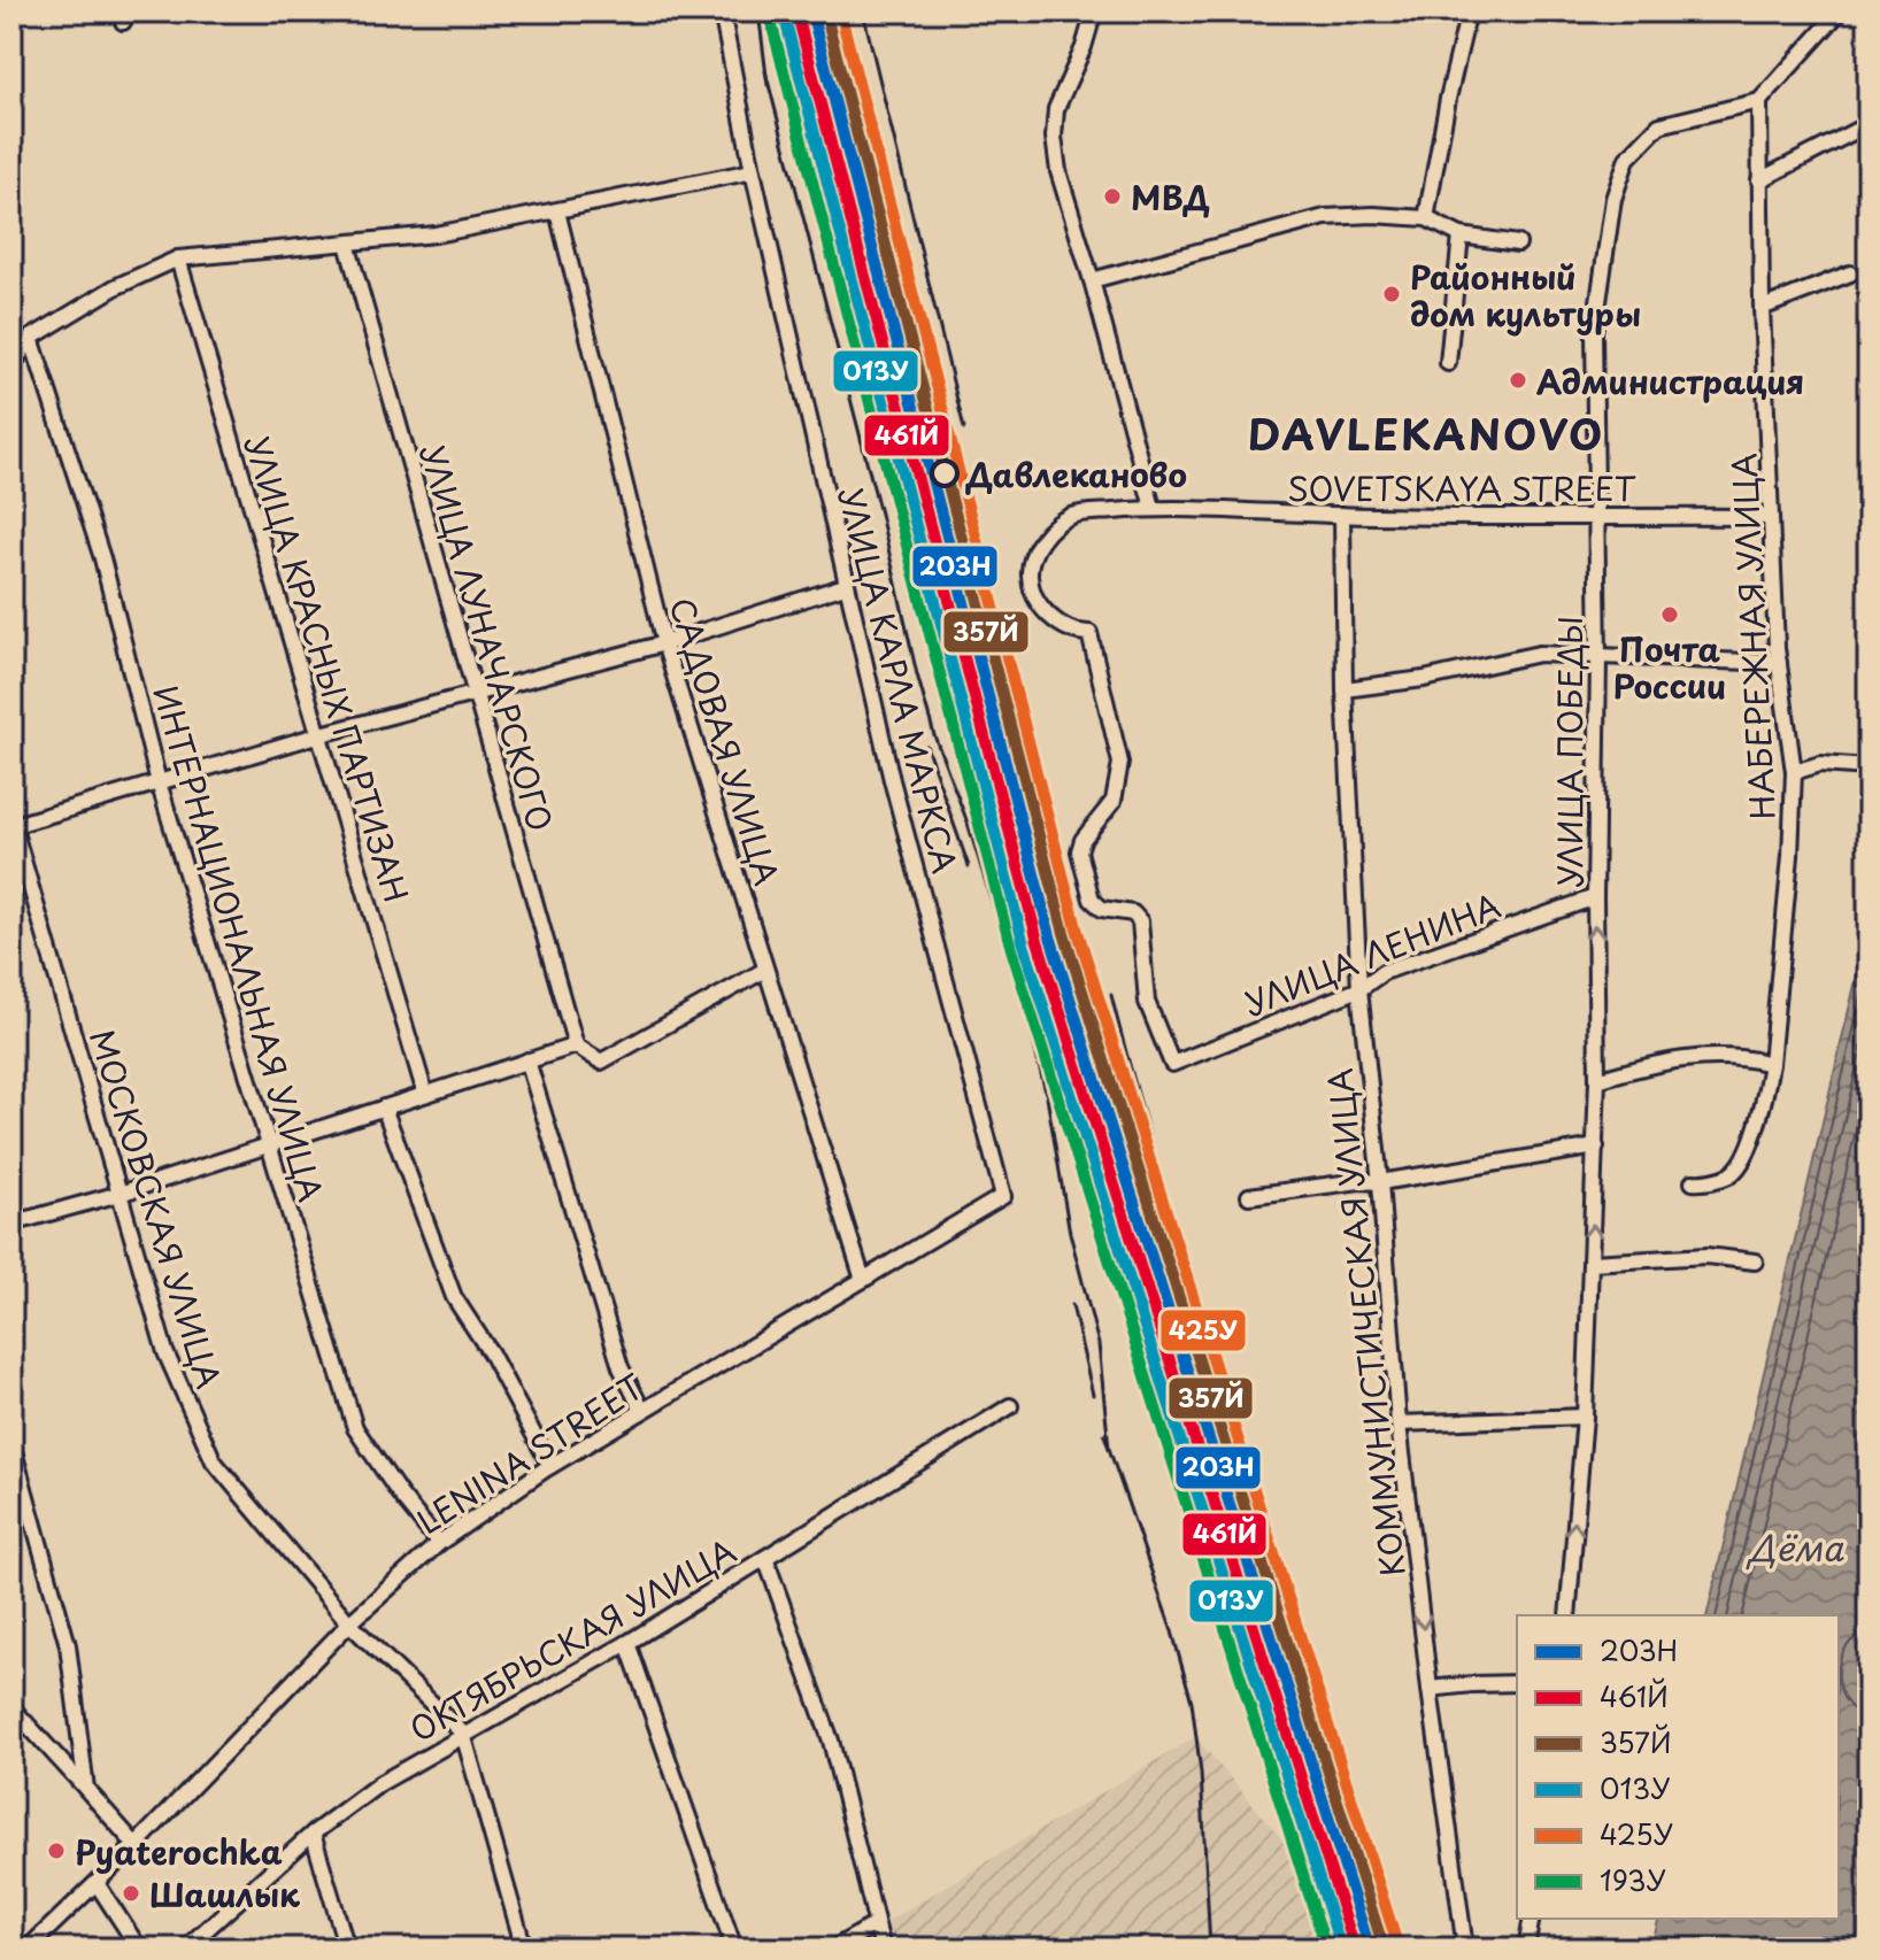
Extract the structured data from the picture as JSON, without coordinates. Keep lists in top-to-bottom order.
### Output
{
  "streets": {
    "street": [
      "SOVETSKAYA STREET",
      "НАБЕРЕЖНАЯ УЛИЦА",
      "УЛИЦА ЛУНАЧАРСКОГО",
      "УЛИЦА КРАСНЫХ ПАРТИЗАН",
      "УЛИЦА КАРЛА МАРКСА",
      "САДОВАЯ УЛИЦА",
      "УЛИЦА ПОБЕДЫ",
      "ИНТЕРНАЦИОНАЛЬНАЯ УЛИЦА",
      "УЛИЦА ЛЕНИНА",
      "МОСКОВСКАЯ УЛИЦА",
      "КОММУНИСТИЧЕСКАЯ УЛИЦА",
      "LENINA STREET",
      "ОКТЯБРЬСКАЯ УЛИЦА"
    ]
  },
  "crossings": [
    ["SOVETSKAYA STREET", "НАБЕРЕЖНАЯ УЛИЦА"],
    ["SOVETSKAYA STREET", "УЛИЦА ПОБЕДЫ"],
    ["SOVETSKAYA STREET", "УЛИЦА ЛЕНИНА"],
    ["SOVETSKAYA STREET", "КОММУНИСТИЧЕСКАЯ УЛИЦА"],
    ["НАБЕРЕЖНАЯ УЛИЦА", "УЛИЦА ПОБЕДЫ"],
    ["УЛИЦА КАРЛА МАРКСА", "LENINA STREET"],
    ["САДОВАЯ УЛИЦА", "LENINA STREET"],
    ["УЛИЦА ПОБЕДЫ", "УЛИЦА ЛЕНИНА"],
    ["ИНТЕРНАЦИОНАЛЬНАЯ УЛИЦА", "LENINA STREET"],
    ["УЛИЦА ЛЕНИНА", "КОММУНИСТИЧЕСКАЯ УЛИЦА"],
    ["МОСКОВСКАЯ УЛИЦА", "LENINA STREET"],
    ["МОСКОВСКАЯ УЛИЦА", "ОКТЯБРЬСКАЯ УЛИЦА"]
  ],
  "districts": ["DAVLEKANOVO"],
  "water": ["Дёма"],
  "places": [
    "МВД",
    "Районный дом культуры",
    "Администрация",
    "Давлеканово",
    "Почта России",
    "Pyaterochka",
    "Шашлык"
  ],
  "lines": [
    "transit line 203Н",
    "transit line 357Й",
    "transit line 425У",
    "transit line 461Й",
    "transit line 013У",
    "transit line 193У"
  ],
  "legend": [
    "203Н",
    "461Й",
    "357Й",
    "013У",
    "425У",
    "193У"
  ]
}
